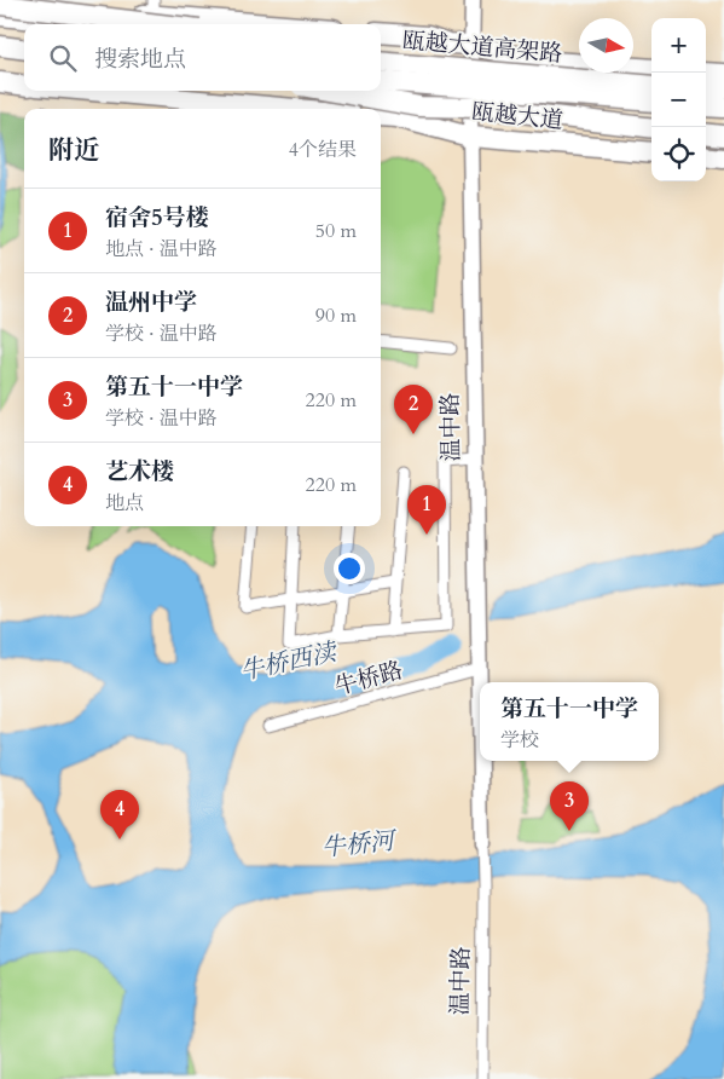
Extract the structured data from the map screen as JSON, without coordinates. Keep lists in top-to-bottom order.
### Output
{
  "streets": {
    "highway": ["瓯越大道高架路", "瓯越大道"],
    "street": ["温中路", "牛桥路"]
  },
  "crossings": [
    ["瓯越大道", "温中路"],
    ["温中路", "牛桥路"]
  ],
  "water": ["牛桥西渎", "牛桥河"],
  "north": "right",
  "page": {
    "map_buttons": ["+", "−"],
    "search": "搜索地点",
    "heading": ["附近", "4个结果"],
    "list": [
      {
        "mark": "1",
        "name": "宿舍5号楼",
        "note": "地点 · 温中路",
        "value": "50 m"
      },
      {
        "mark": "2",
        "name": "温州中学",
        "note": "学校 · 温中路",
        "value": "90 m"
      },
      {
        "mark": "3",
        "name": "第五十一中学",
        "note": "学校 · 温中路",
        "value": "220 m"
      },
      {
        "mark": "4",
        "name": "艺术楼",
        "note": "地点",
        "value": "220 m"
      }
    ],
    "pins": [
      "2",
      "1",
      "3",
      "4"
    ],
    "popup": ["第五十一中学", "学校"]
  }
}
